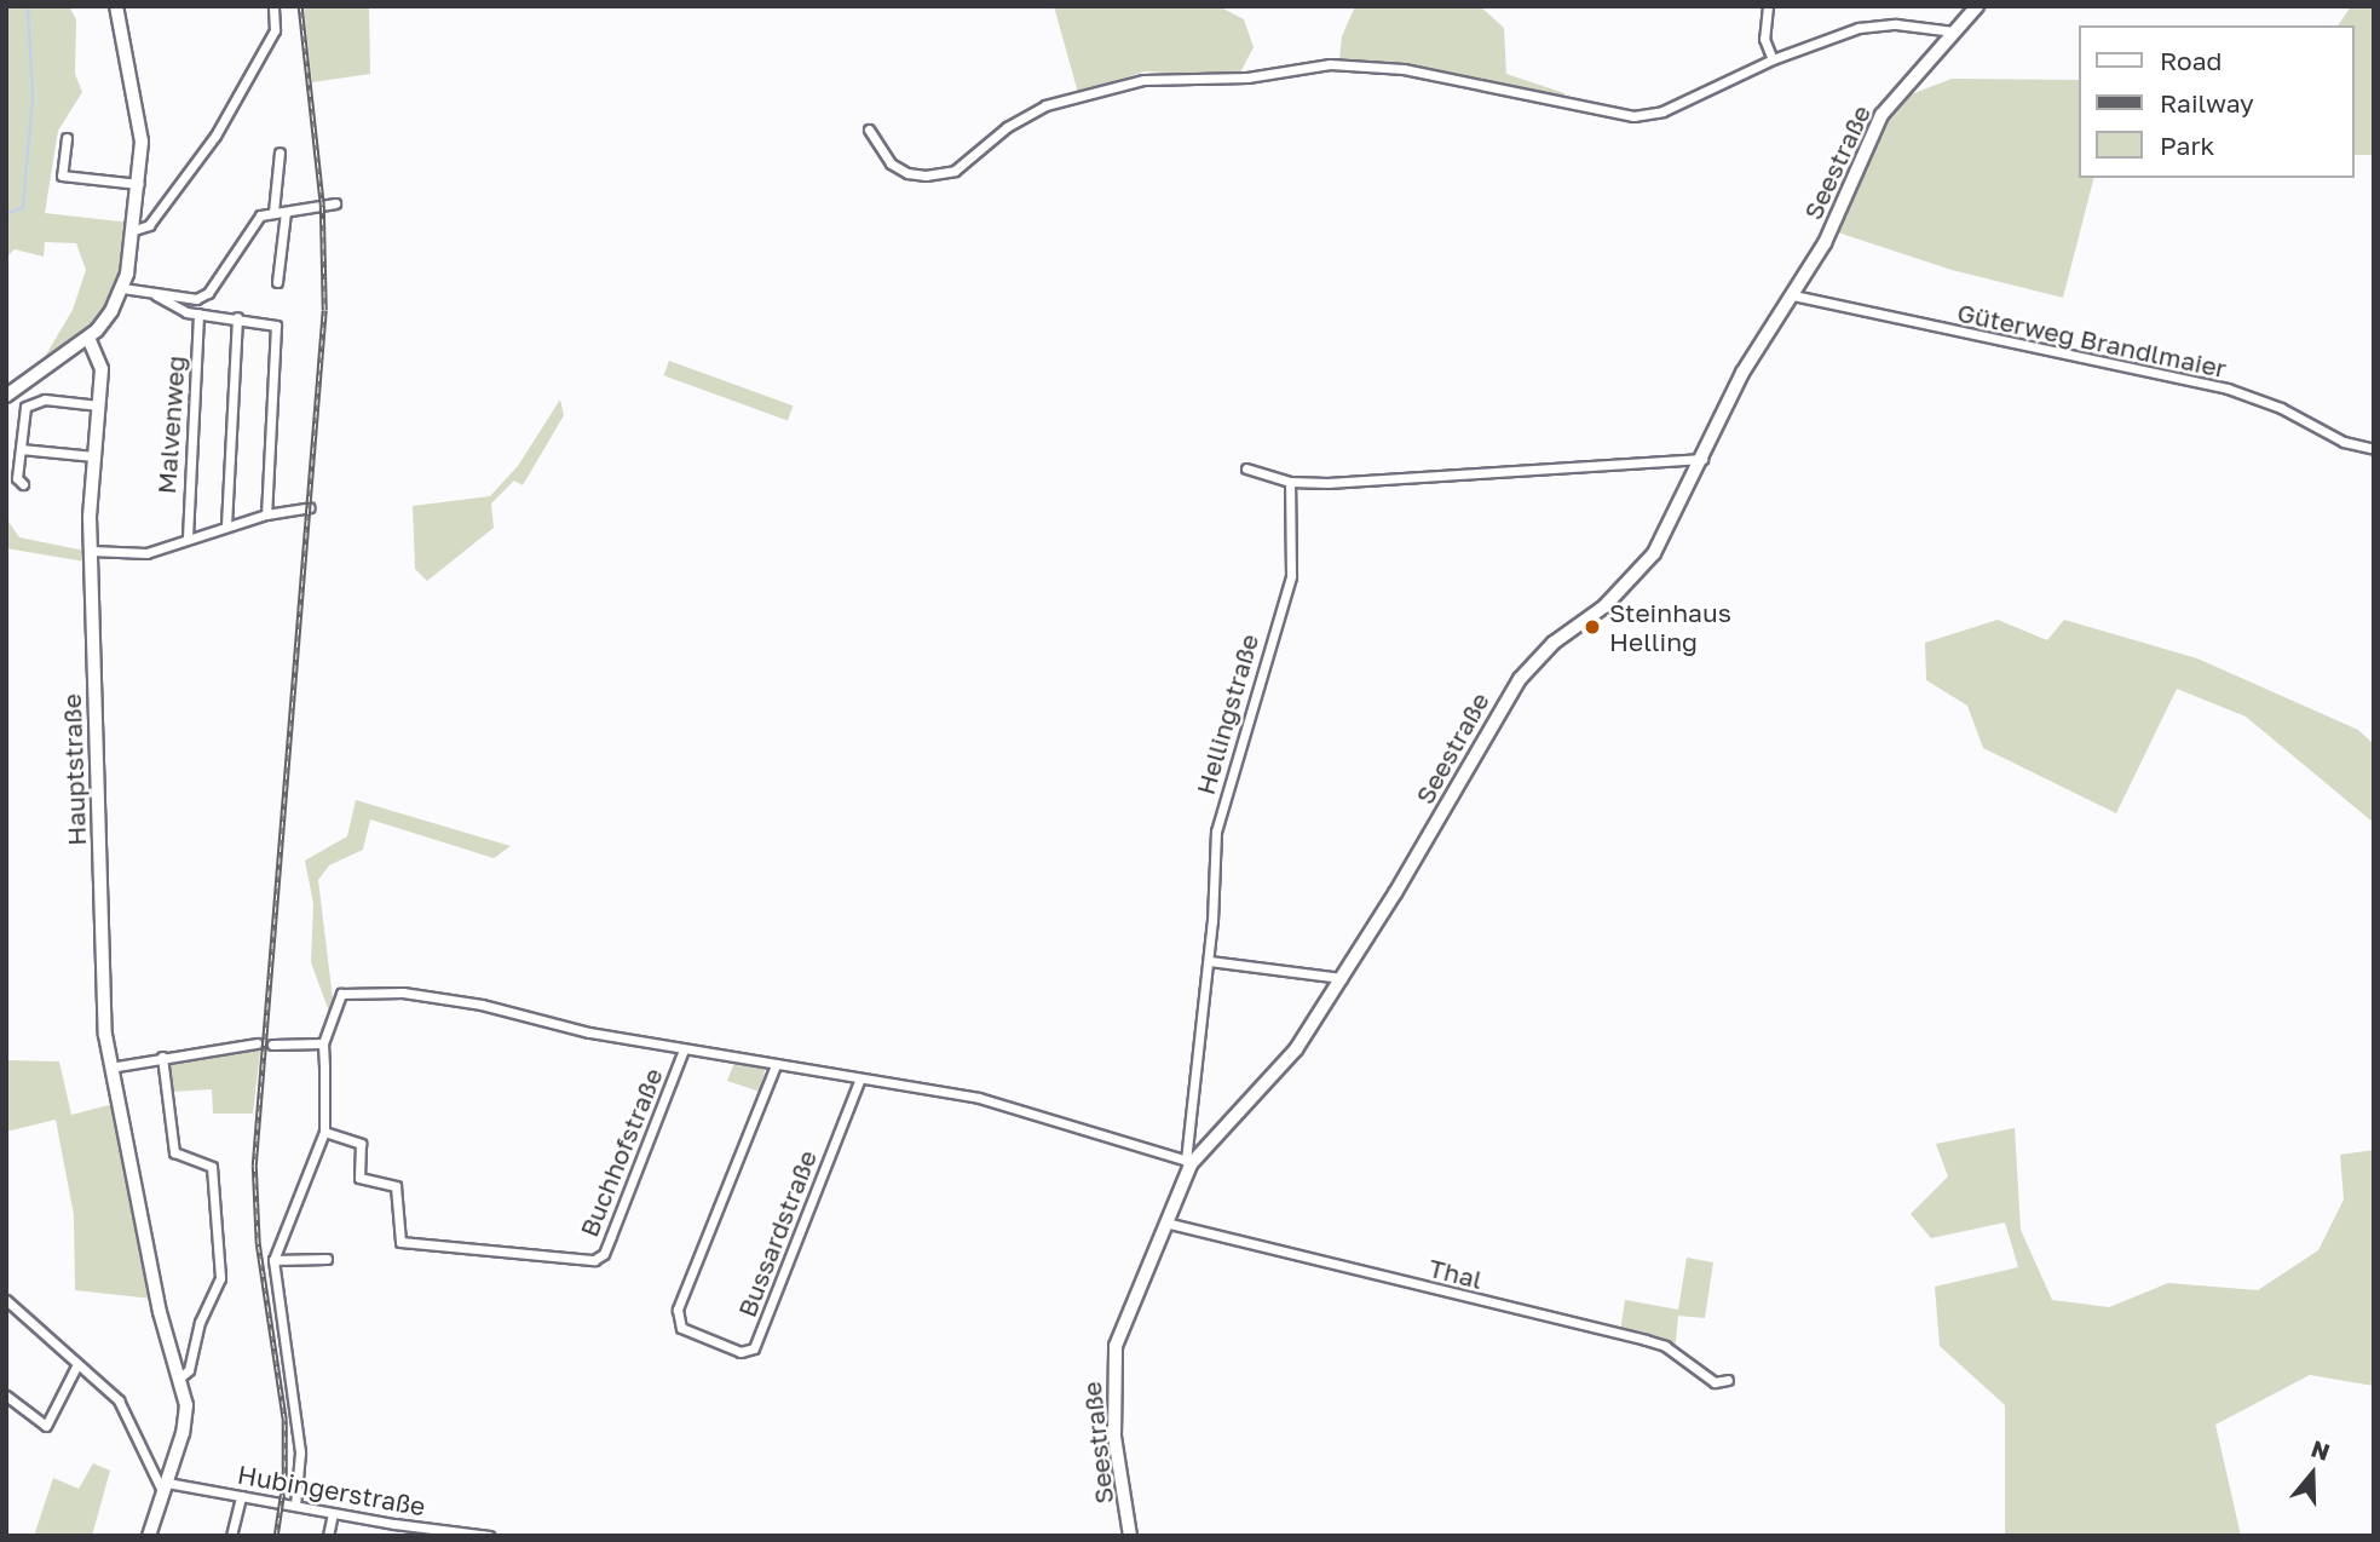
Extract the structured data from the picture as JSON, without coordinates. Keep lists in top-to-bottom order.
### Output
{
  "streets": {
    "street": [
      "Seestraße",
      "Güterweg Brandlmaier",
      "Malvenweg",
      "Hellingstraße",
      "Hauptstraße",
      "Buchhofstraße",
      "Bussardstraße",
      "Thal",
      "Hubingerstraße"
    ]
  },
  "crossings": [
    ["Seestraße", "Güterweg Brandlmaier"],
    ["Seestraße", "Hellingstraße"],
    ["Seestraße", "Buchhofstraße"],
    ["Seestraße", "Thal"],
    ["Hellingstraße", "Buchhofstraße"],
    ["Hauptstraße", "Hubingerstraße"],
    ["Buchhofstraße", "Bussardstraße"],
    ["Buchhofstraße", "Hubingerstraße"]
  ],
  "places": ["Steinhaus Helling"],
  "legend": ["Road", "Railway", "Park"],
  "north": "top"
}
